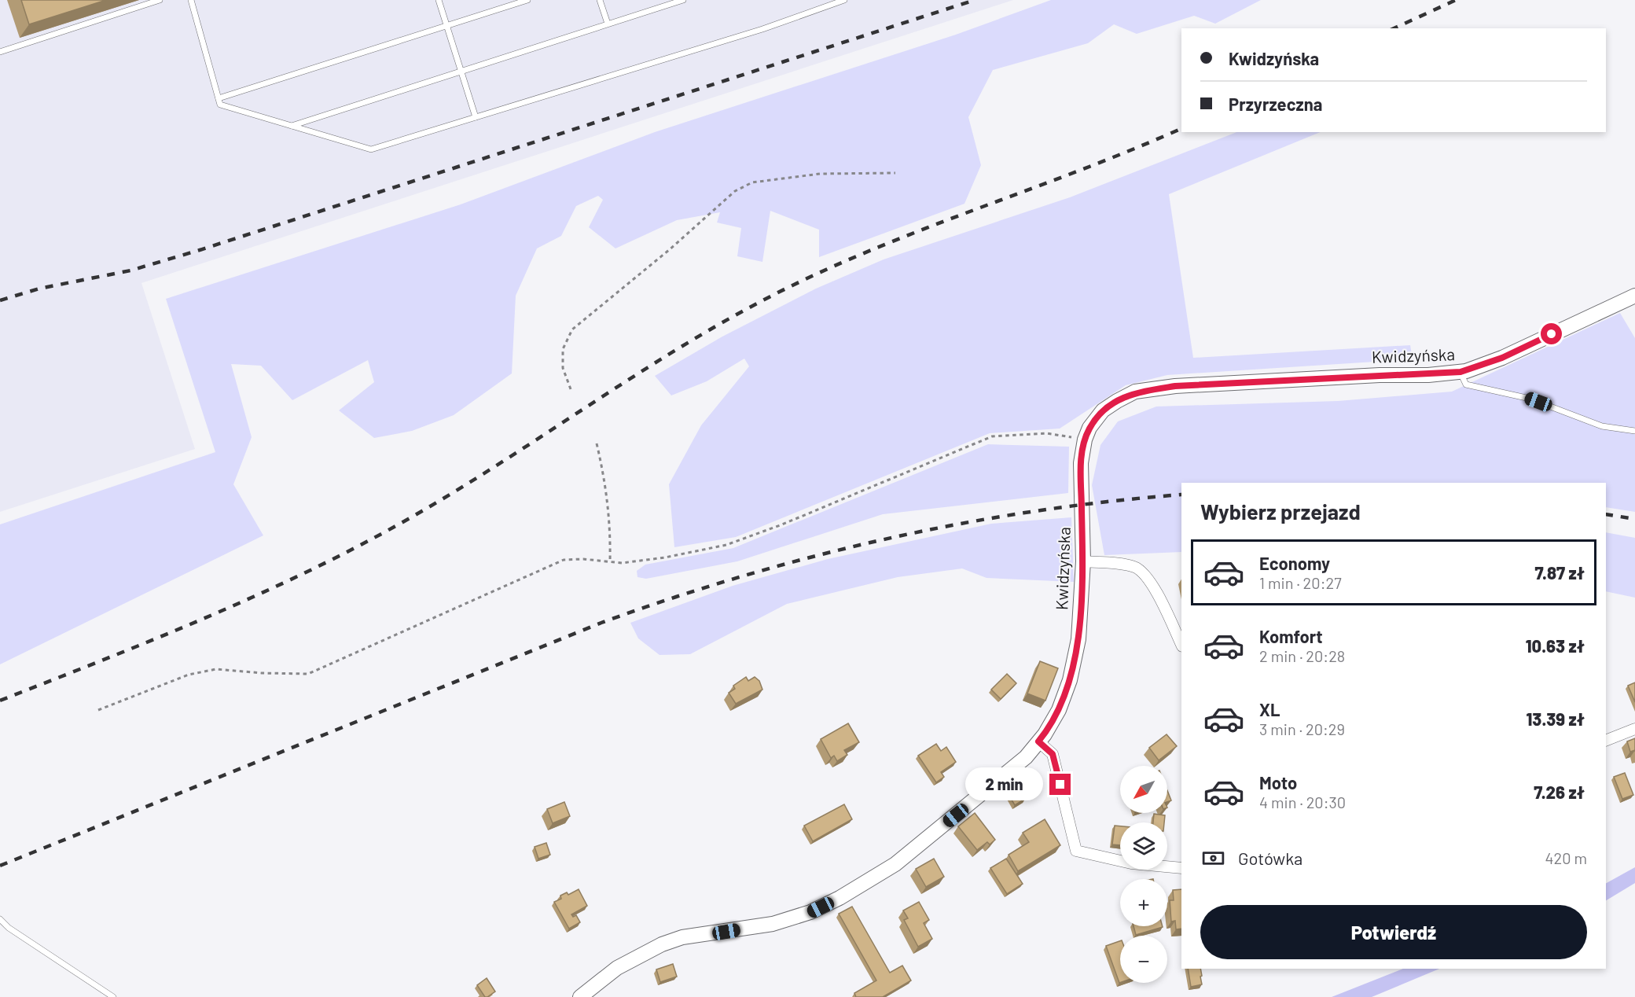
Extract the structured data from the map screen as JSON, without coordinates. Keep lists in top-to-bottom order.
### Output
{
  "streets": {
    "street": ["Kwidzyńska"]
  },
  "north": "bottom left",
  "page": {
    "banner": ["Kwidzyńska", "Przyrzeczna"],
    "heading": "Wybierz przejazd",
    "list": [
      {
        "name": "Economy",
        "note": "1 min · 20:27",
        "value": "7.87 zł"
      },
      {
        "name": "Komfort",
        "note": "2 min · 20:28",
        "value": "10.63 zł"
      },
      {
        "name": "XL",
        "note": "3 min · 20:29",
        "value": "13.39 zł"
      },
      {
        "name": "Moto",
        "note": "4 min · 20:30",
        "value": "7.26 zł"
      }
    ],
    "map_buttons": ["+", "−"],
    "bubble": "2 min",
    "pay": ["Gotówka", "420 m"],
    "buttons": "Potwierdź"
  }
}
